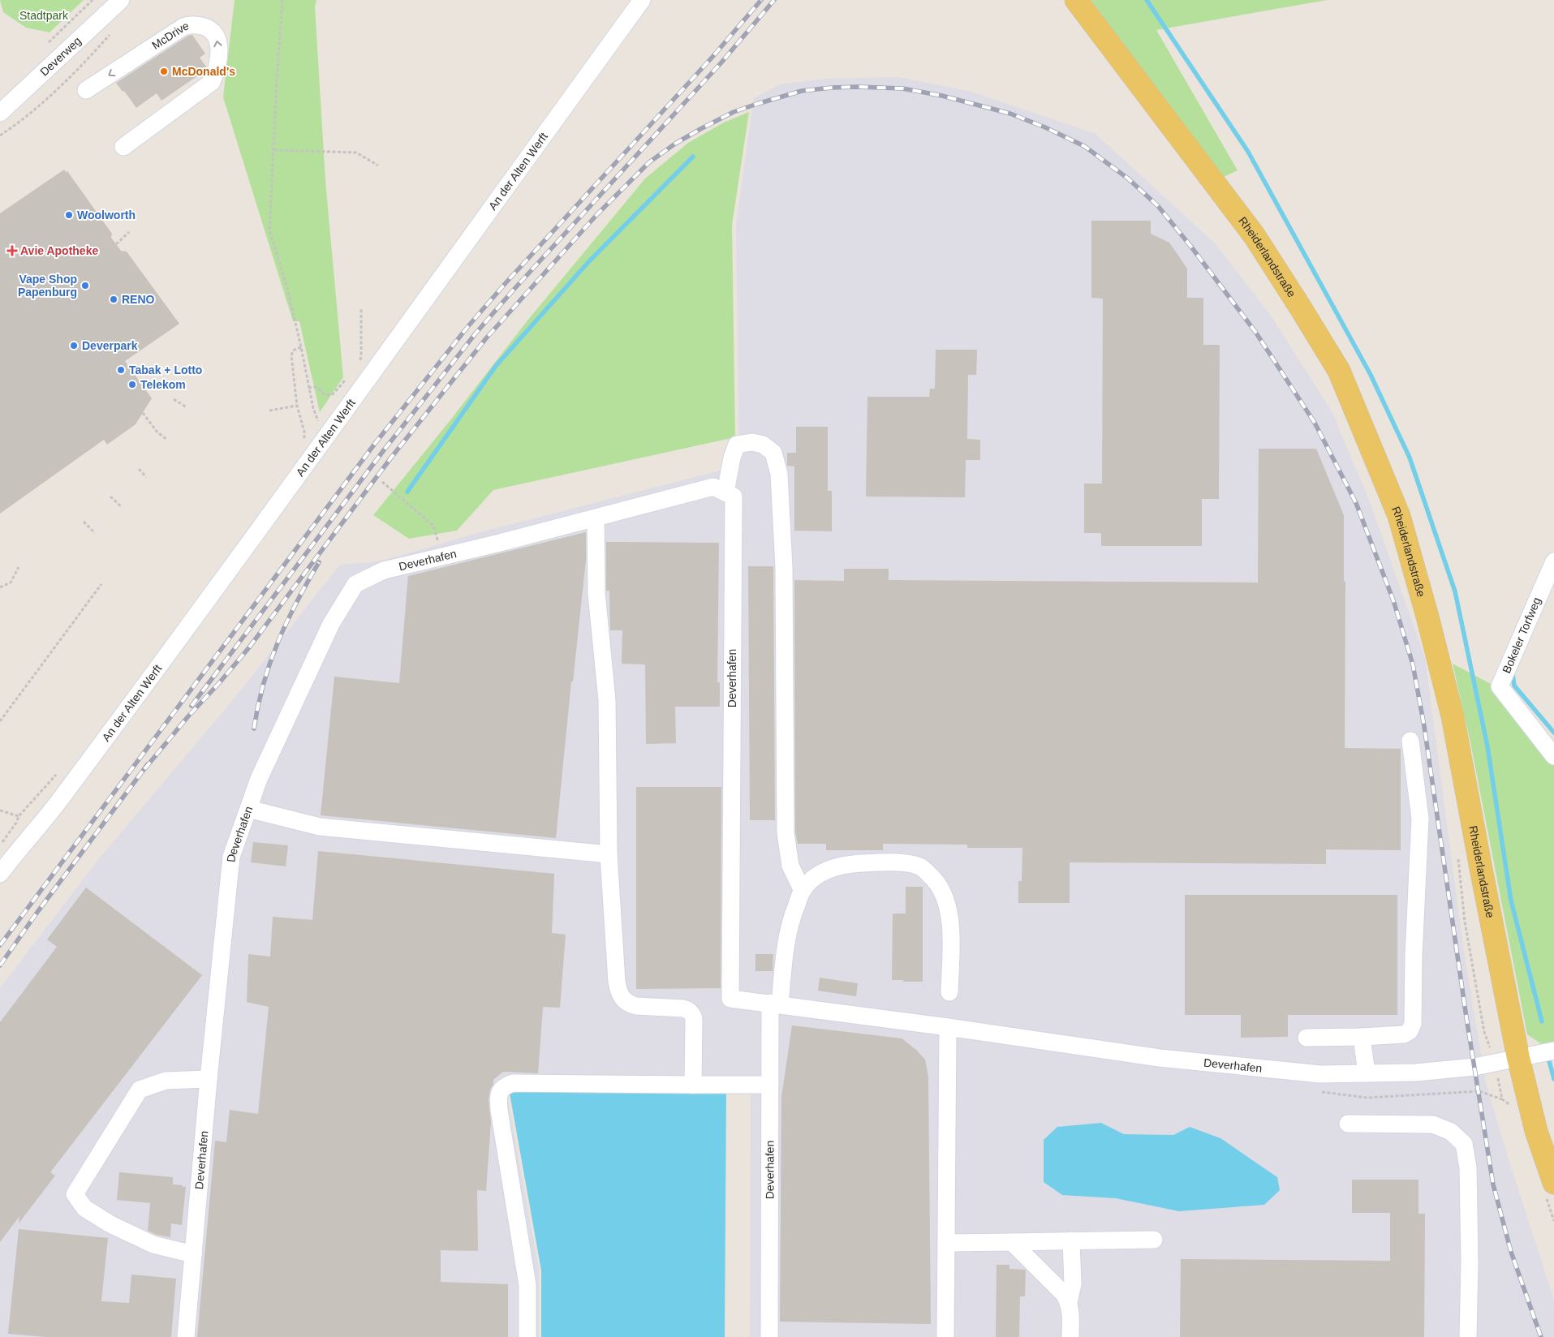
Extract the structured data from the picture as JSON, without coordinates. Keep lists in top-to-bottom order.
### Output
{
  "streets": {
    "main road": ["Rheiderlandstraße"],
    "street": [
      "McDrive",
      "Deverweg",
      "An der Alten Werft",
      "Deverhafen",
      "Bokeler Torfweg"
    ]
  },
  "crossings": [
    ["Rheiderlandstraße", "Deverhafen"]
  ],
  "parks": ["Stadtpark"],
  "places": {
    "other": [
      "McDonald's",
      "Woolworth",
      "Vape Shop Papenburg",
      "RENO",
      "Deverpark",
      "Tabak + Lotto",
      "Telekom"
    ],
    "health": ["Avie Apotheke"]
  }
}
